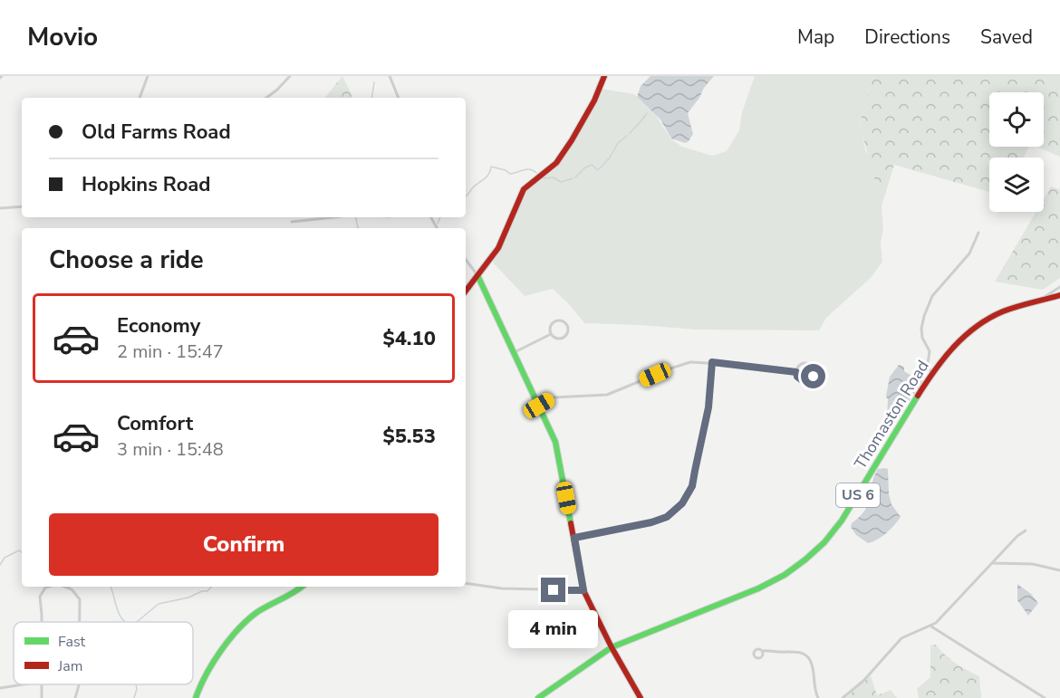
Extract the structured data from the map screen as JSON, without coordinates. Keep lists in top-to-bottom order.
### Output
{
  "streets": {
    "street": ["Thomaston Road", "US 6"]
  },
  "legend": ["Fast", "Jam"],
  "page": {
    "header": "Movio",
    "nav": ["Map", "Directions", "Saved"],
    "banner": ["Old Farms Road", "Hopkins Road"],
    "heading": "Choose a ride",
    "list": [
      {
        "name": "Economy",
        "note": "2 min · 15:47",
        "value": "$4.10"
      },
      {
        "name": "Comfort",
        "note": "3 min · 15:48",
        "value": "$5.53"
      }
    ],
    "buttons": "Confirm",
    "bubble": "4 min"
  }
}
